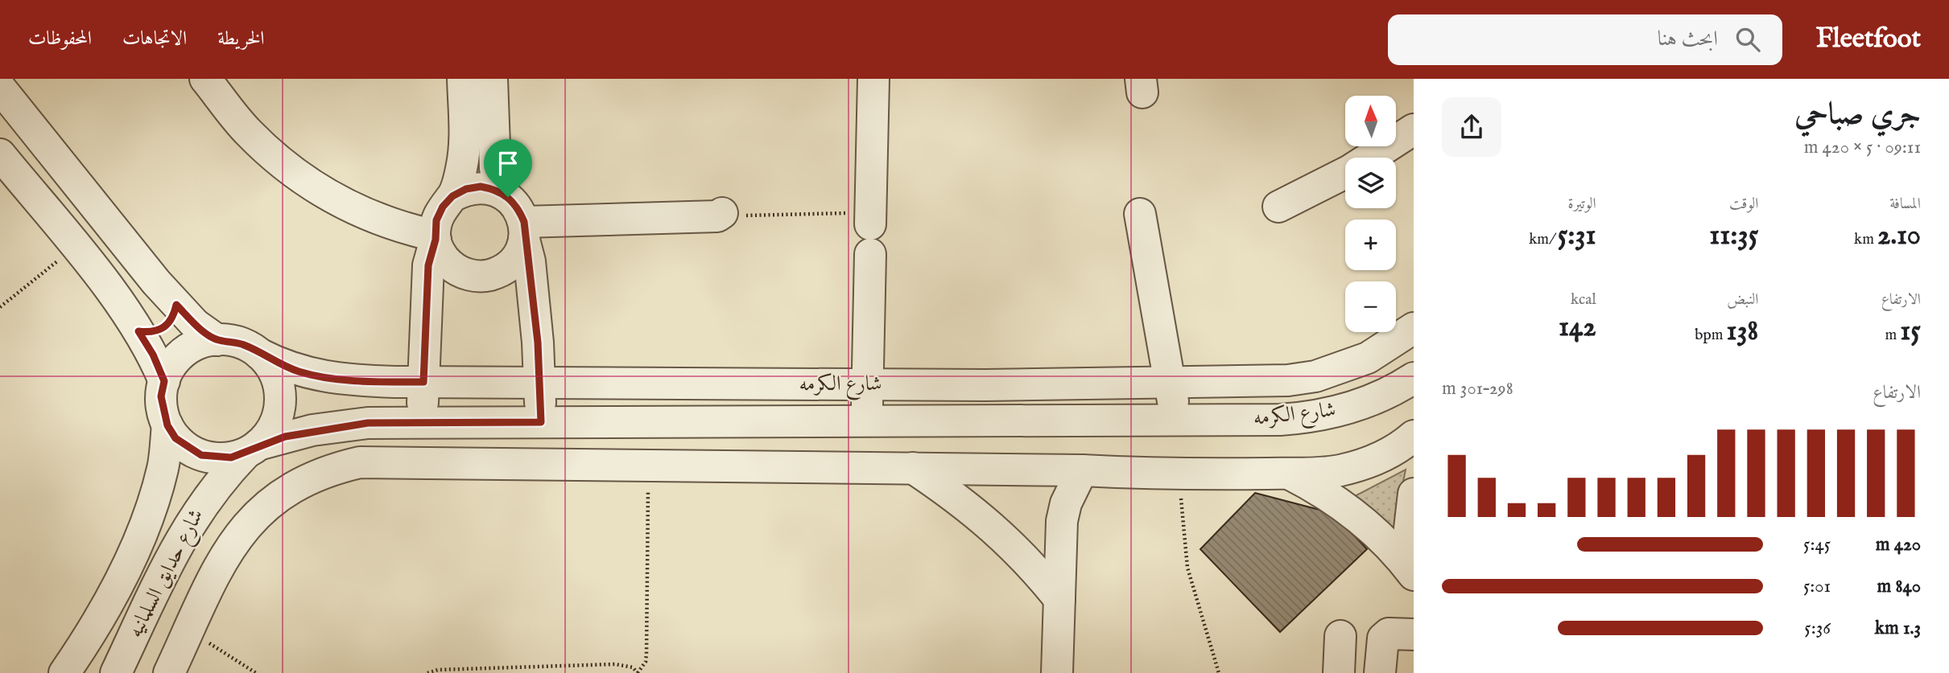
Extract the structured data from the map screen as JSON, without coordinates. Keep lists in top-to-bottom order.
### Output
{
  "streets": {
    "street": ["شارع الكرمه", "شارع حدايق السلمانيه"]
  },
  "crossings": [
    ["شارع الكرمه", "شارع حدايق السلمانيه"]
  ],
  "north": "top",
  "page": {
    "header": "Fleetfoot",
    "search": "ابحث هنا",
    "nav": ["الخريطة", "الاتجاهات", "المحفوظات"],
    "heading": ["جري صباحي", "09:11 · 5 × 420 m"],
    "map_buttons": ["+", "−"],
    "stats": [
      ["المسافة", "2.10 km"],
      ["الوقت", "11:35"],
      ["الوتيرة", "5:31 /km"],
      ["الارتفاع", "15 m"],
      ["النبض", "138 bpm"],
      ["kcal", "142"]
    ],
    "chart": ["الارتفاع", "298–301 m"],
    "list": [
      {
        "name": "420 m",
        "note": "5:45"
      },
      {
        "name": "840 m",
        "note": "5:01"
      },
      {
        "name": "1.3 km",
        "note": "5:36"
      }
    ]
  }
}
